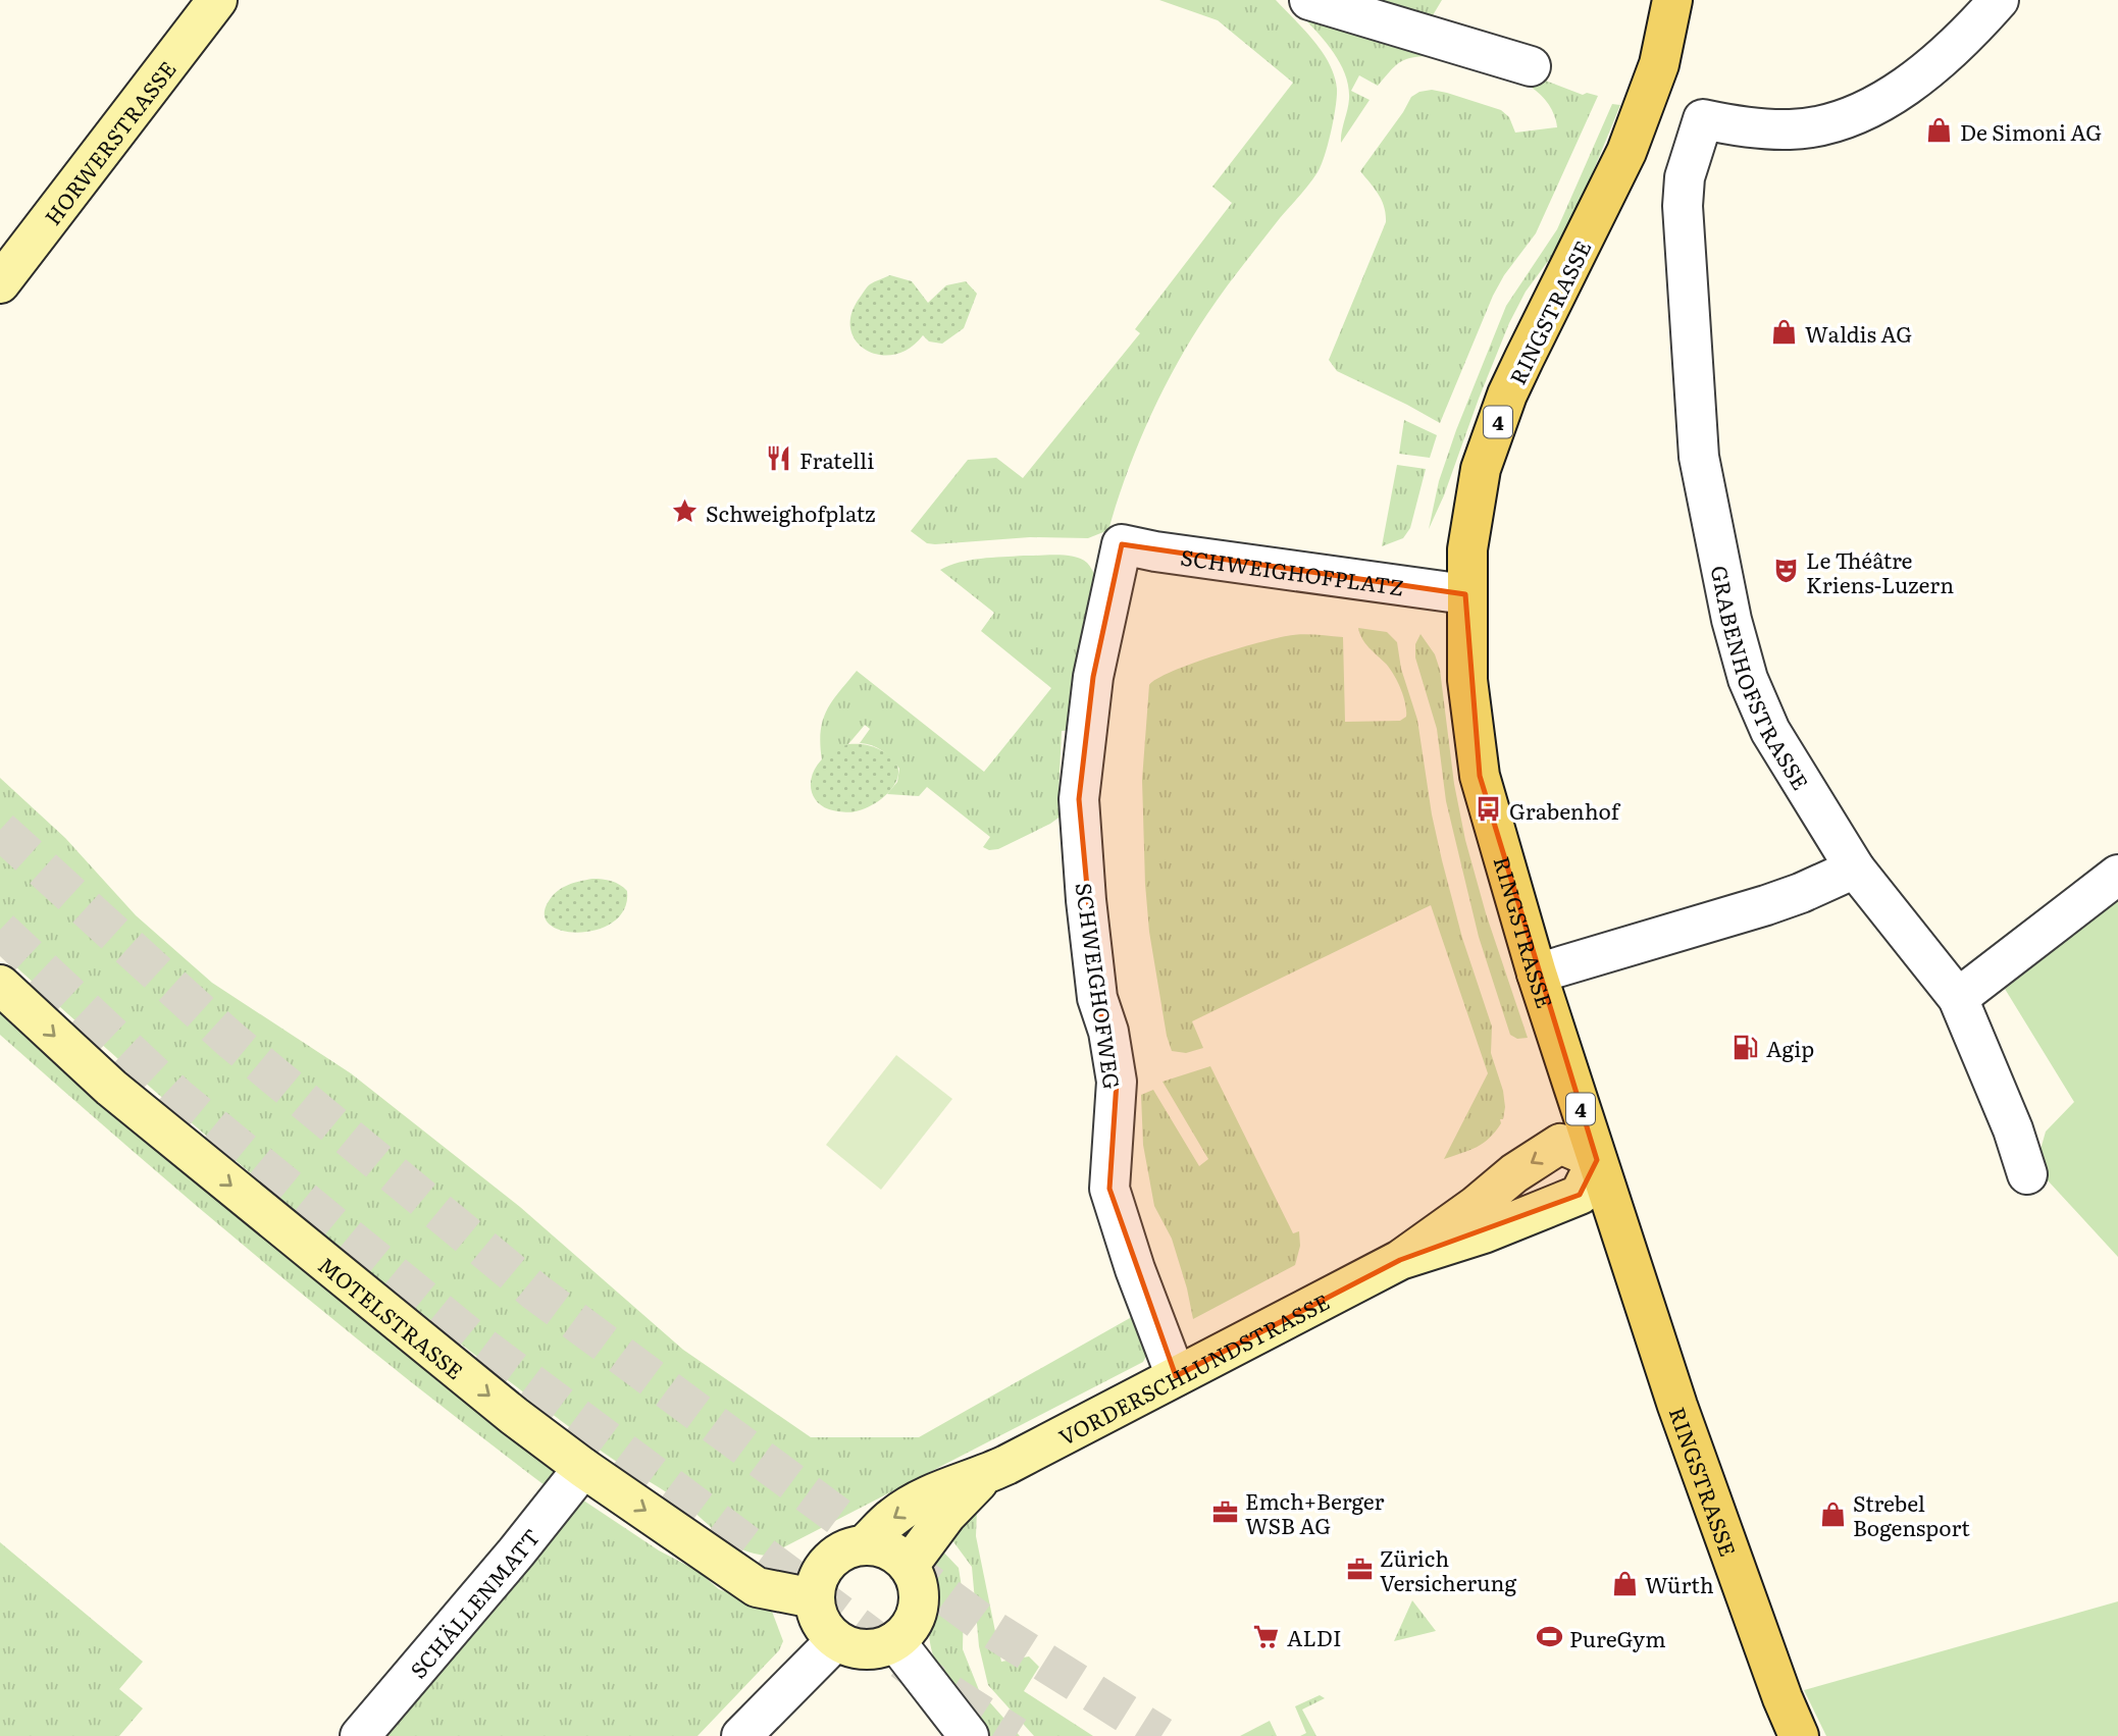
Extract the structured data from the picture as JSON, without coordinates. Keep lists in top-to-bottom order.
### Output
{
  "streets": {
    "main road": ["RINGSTRASSE", "4"],
    "street": [
      "HORWERSTRASSE",
      "SCHWEIGHOFPLATZ",
      "GRABENHOFSTRASSE",
      "SCHWEIGHOFWEG",
      "MOTELSTRASSE",
      "VORDERSCHLUNDSTRASSE",
      "SCHÄLLENMATT"
    ]
  },
  "crossings": [
    ["RINGSTRASSE", "SCHWEIGHOFPLATZ"],
    ["RINGSTRASSE", "VORDERSCHLUNDSTRASSE"],
    ["SCHWEIGHOFPLATZ", "SCHWEIGHOFWEG"],
    ["SCHWEIGHOFWEG", "VORDERSCHLUNDSTRASSE"],
    ["MOTELSTRASSE", "VORDERSCHLUNDSTRASSE"],
    ["MOTELSTRASSE", "SCHÄLLENMATT"]
  ],
  "one_way": ["MOTELSTRASSE"],
  "places": {
    "shop": [
      "De Simoni AG",
      "Waldis AG",
      "Strebel Bogensport",
      "Würth"
    ],
    "restaurant": ["Fratelli"],
    "place": ["Schweighofplatz"],
    "theatre": ["Le Théâtre Kriens-Luzern"],
    "bus stop": ["Grabenhof"],
    "fuel station": ["Agip"],
    "office": ["Emch+Berger WSB AG", "Zürich Versicherung"],
    "supermarket": ["ALDI"],
    "sports": ["PureGym"]
  }
}
